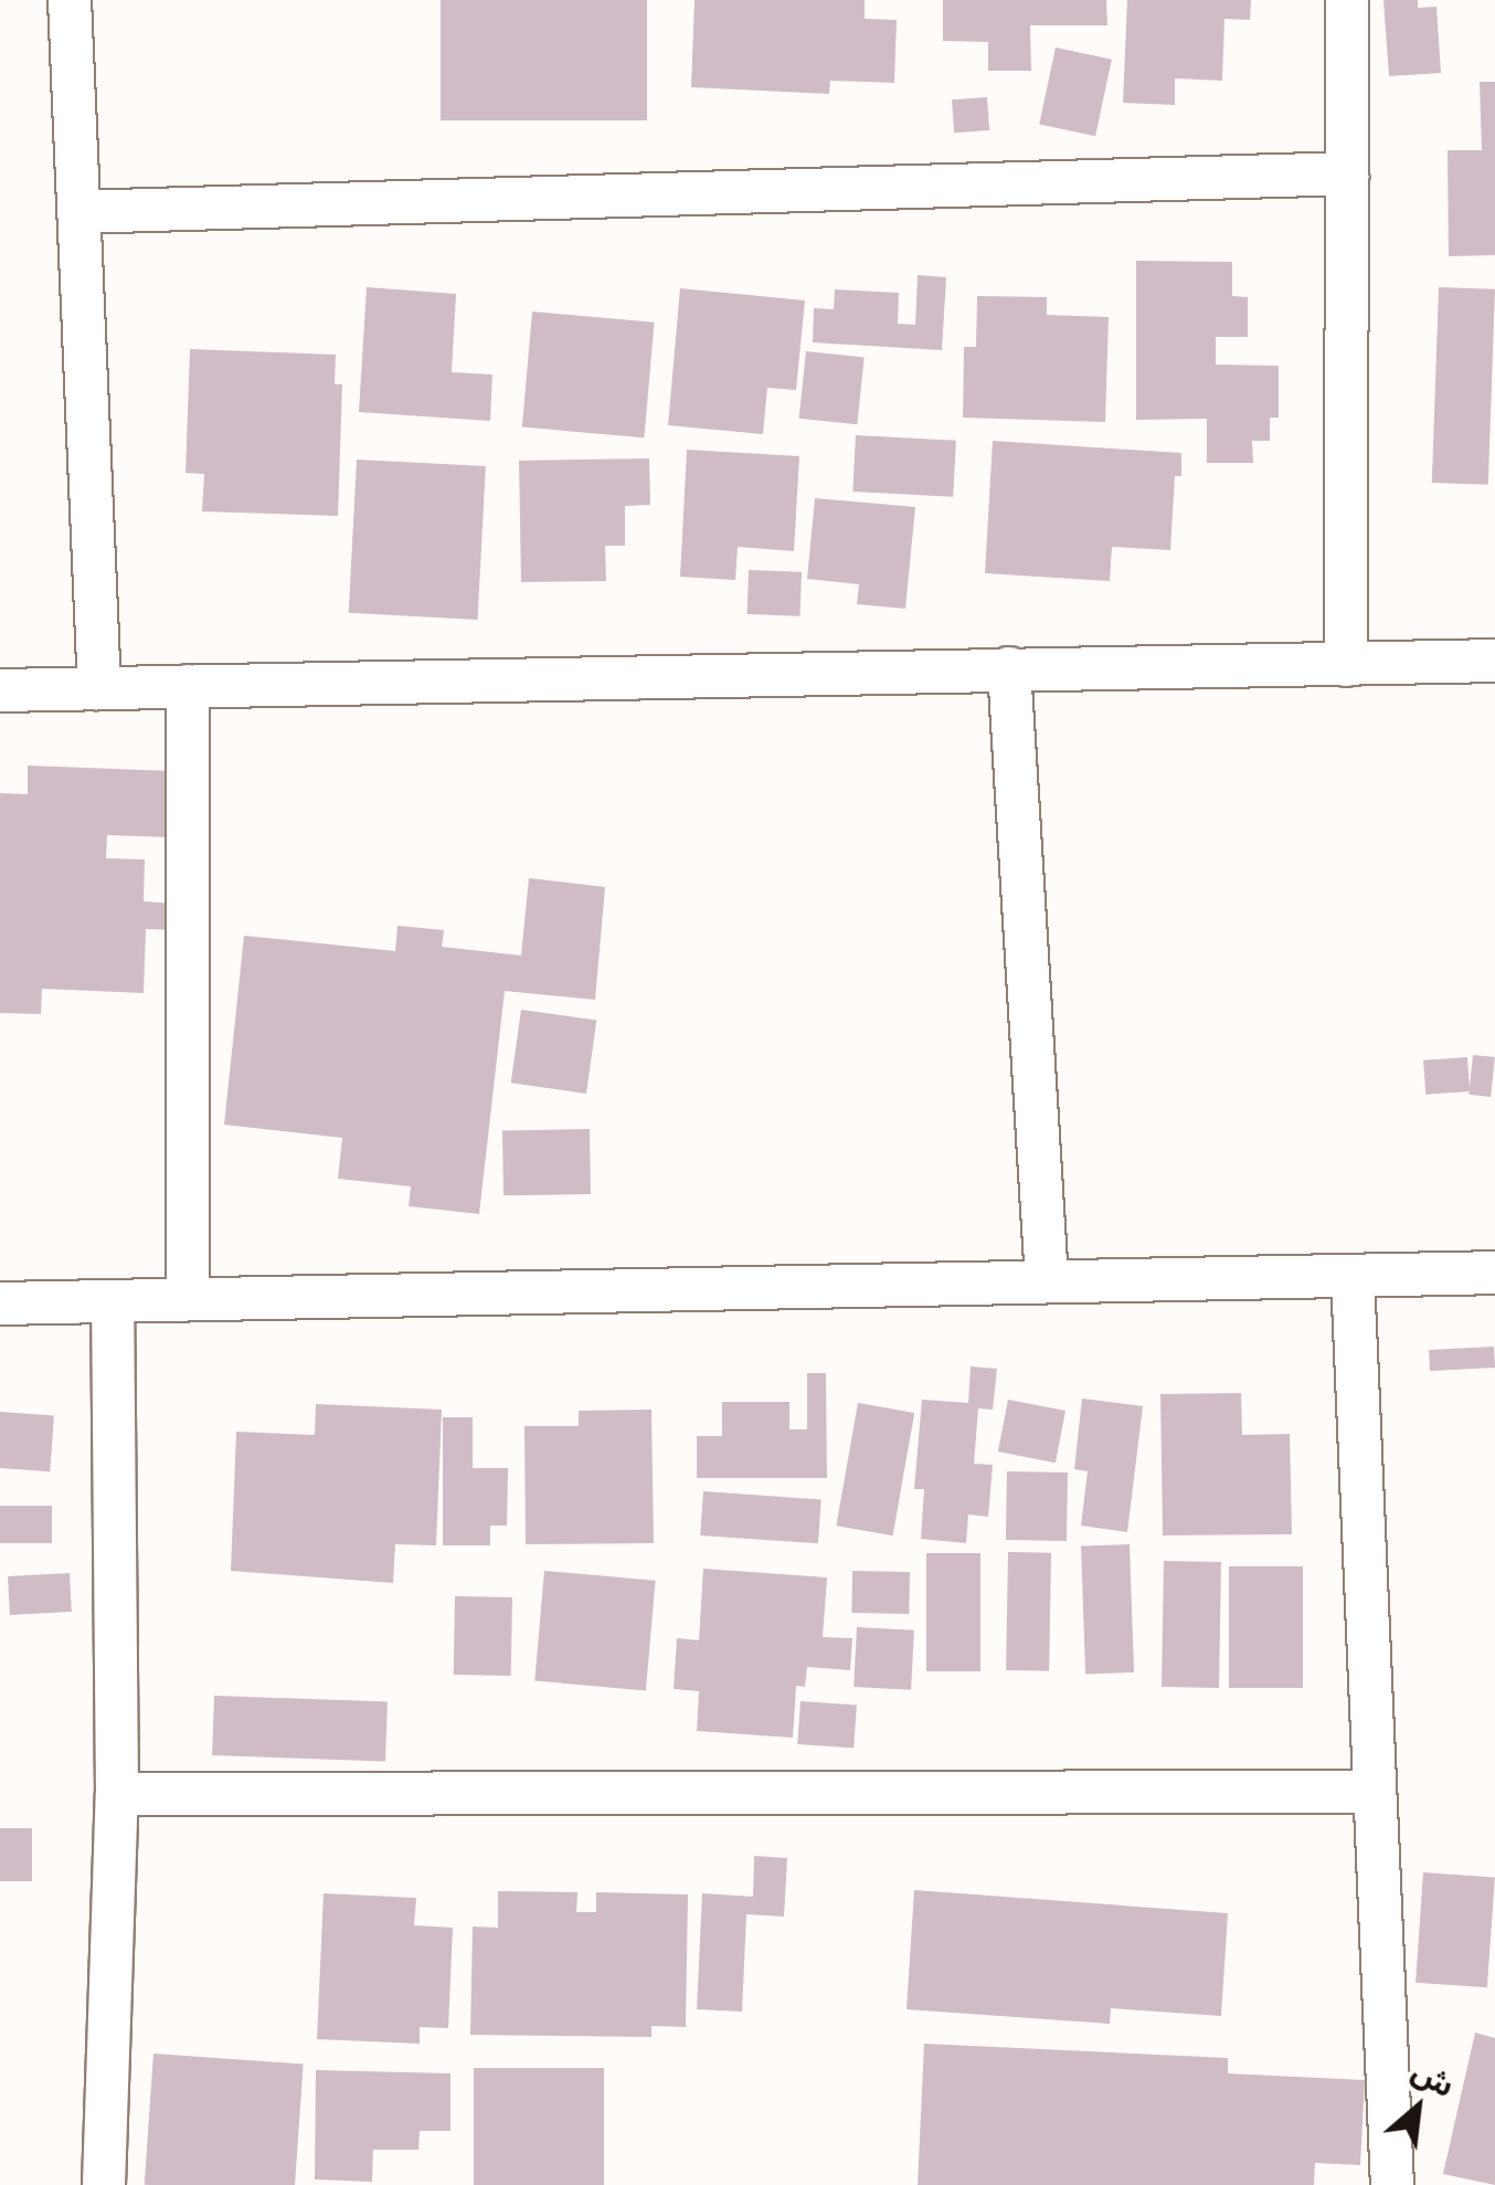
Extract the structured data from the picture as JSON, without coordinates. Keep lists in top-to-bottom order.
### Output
{
  "north": "top right"
}
